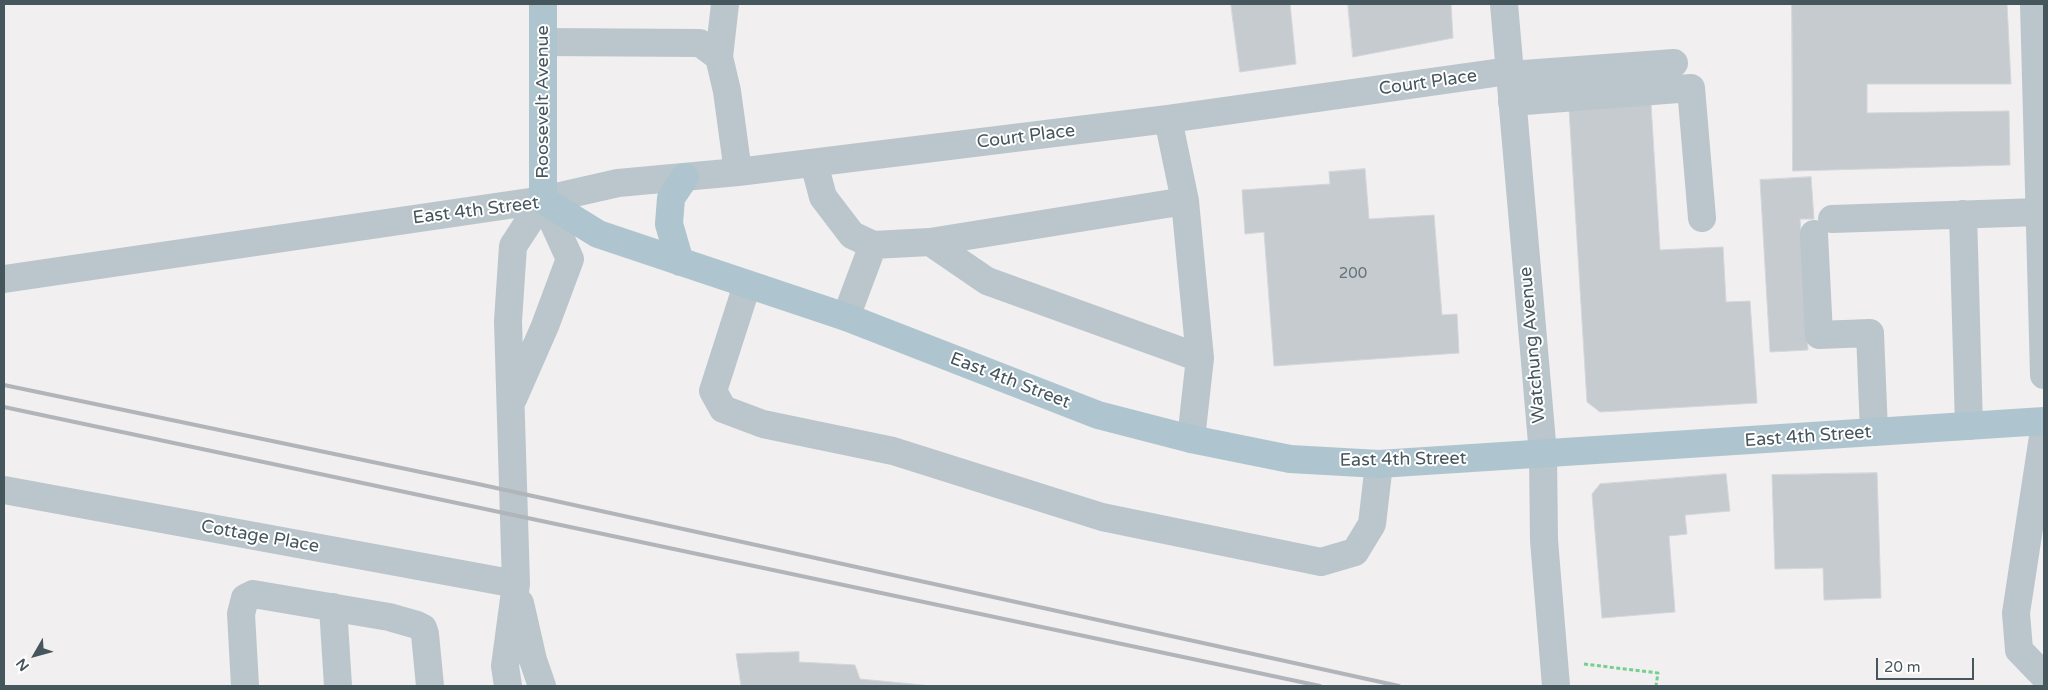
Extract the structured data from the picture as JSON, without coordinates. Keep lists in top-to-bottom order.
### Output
{
  "streets": {
    "main road": ["Roosevelt Avenue", "East 4th Street"],
    "street": ["Court Place", "Watchung Avenue", "Cottage Place"]
  },
  "crossings": [
    ["Court Place", "Roosevelt Avenue"],
    ["Court Place", "East 4th Street"],
    ["Court Place", "Watchung Avenue"],
    ["Roosevelt Avenue", "East 4th Street"],
    ["Roosevelt Avenue", "Cottage Place"],
    ["East 4th Street", "Watchung Avenue"]
  ],
  "house_numbers": ["200"],
  "scale_bar": "20 m",
  "north": "bottom left"
}
